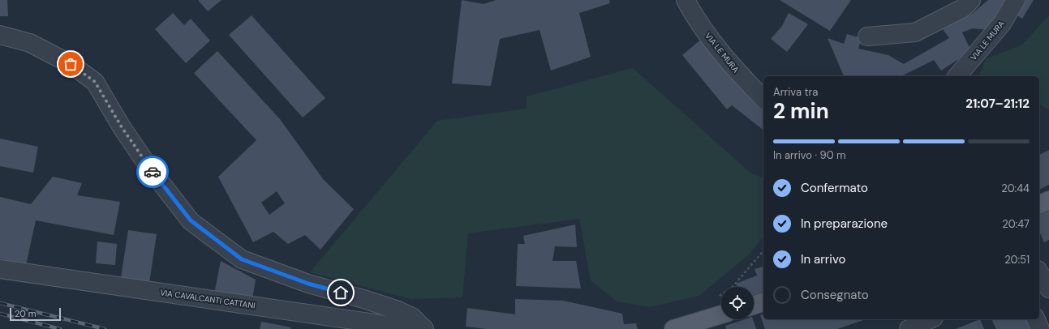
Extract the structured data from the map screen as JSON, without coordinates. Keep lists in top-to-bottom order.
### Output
{
  "streets": {
    "street": ["VIA LE MURA", "VIA CAVALCANTI CATTANI"]
  },
  "scale_bar": "20 m",
  "page": {
    "heading": ["2 min", "Arriva tra", "21:07–21:12"],
    "bar": "In arrivo · 90 m",
    "list": [
      ["Confermato", "20:44"],
      ["In preparazione", "20:47"],
      ["In arrivo", "20:51"],
      "Consegnato"
    ],
    "scale": "20 m"
  }
}
